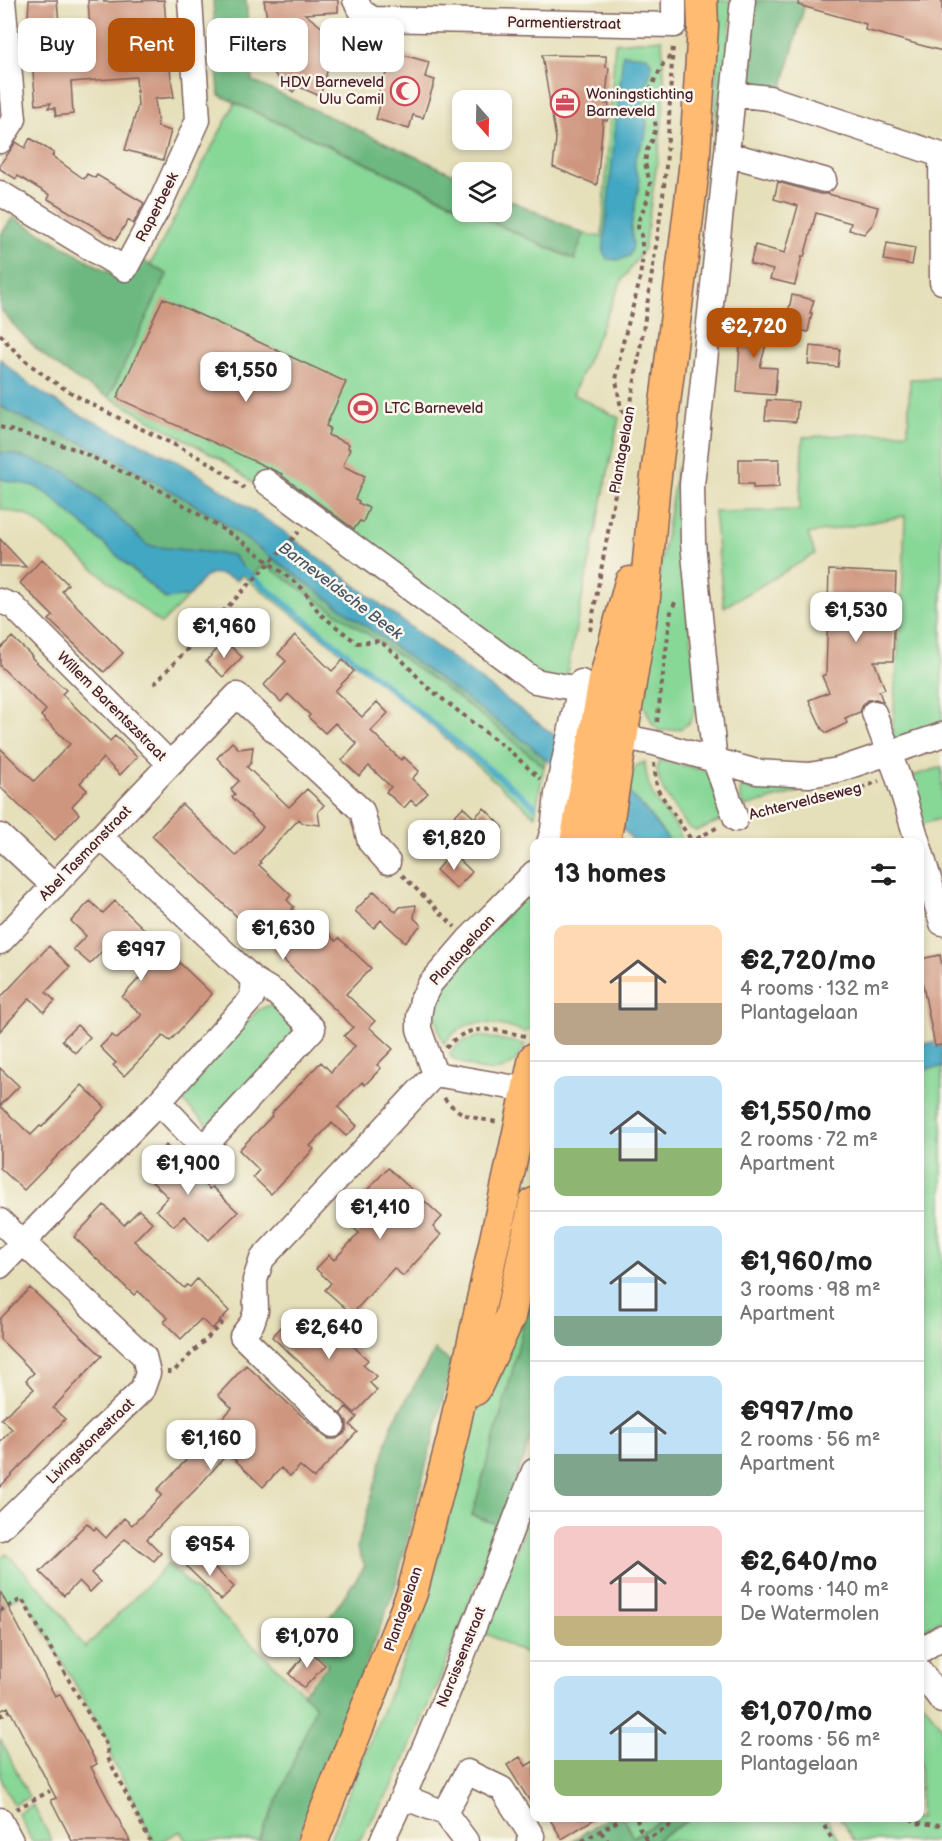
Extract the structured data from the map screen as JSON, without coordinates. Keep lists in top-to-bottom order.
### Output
{
  "streets": {
    "main road": ["Plantagelaan"],
    "street": [
      "Parmentierstraat",
      "Raperbeek",
      "Willem Barentszstraat",
      "Achterveldseweg",
      "Abel Tasmanstraat",
      "Livingstonestraat",
      "Narcissenstraat"
    ]
  },
  "crossings": [
    ["Willem Barentszstraat", "Abel Tasmanstraat"]
  ],
  "water": ["Barneveldsche Beek"],
  "places": {
    "mosque": ["HDV Barneveld Ulu Camil"],
    "office": ["Woningstichting Barneveld"],
    "sports": ["LTC Barneveld"]
  },
  "north": "bottom",
  "page": {
    "chip": [
      "Buy",
      "Rent",
      "Filters",
      "New"
    ],
    "price": [
      "€2,720",
      "€1,550",
      "€1,530",
      "€1,960",
      "€1,820",
      "€1,630",
      "€997",
      "€1,900",
      "€1,410",
      "€2,640",
      "€1,160",
      "€954",
      "€1,070"
    ],
    "heading": "13 homes",
    "list": [
      {
        "name": "€2,720/mo",
        "note": "4 rooms · 132 m² · Plantagelaan"
      },
      {
        "name": "€1,550/mo",
        "note": "2 rooms · 72 m² · Apartment"
      },
      {
        "name": "€1,960/mo",
        "note": "3 rooms · 98 m² · Apartment"
      },
      {
        "name": "€997/mo",
        "note": "2 rooms · 56 m² · Apartment"
      },
      {
        "name": "€2,640/mo",
        "note": "4 rooms · 140 m² · De Watermolen"
      },
      {
        "name": "€1,070/mo",
        "note": "2 rooms · 56 m² · Plantagelaan"
      }
    ]
  }
}
